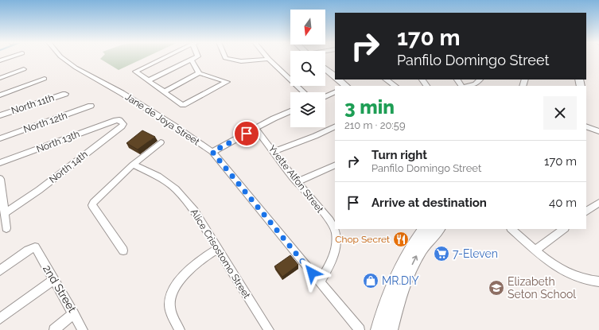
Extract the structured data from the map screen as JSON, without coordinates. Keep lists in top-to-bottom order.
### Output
{
  "streets": {
    "street": [
      "North 11th",
      "Jane de Joya Street",
      "North 12th",
      "North 13th",
      "North 14th",
      "Yvette Alfon Street",
      "Alice Crisostomo Street",
      "2nd Street"
    ]
  },
  "crossings": [
    ["Jane de Joya Street", "Yvette Alfon Street"],
    ["North 13th", "North 14th"]
  ],
  "places": {
    "restaurant": ["Chop Secret"],
    "supermarket": ["7-Eleven"],
    "shop": ["MR.DIY"],
    "school or university": ["Elizabeth Seton School"]
  },
  "north": "bottom",
  "page": {
    "turn": ["170 m", "Panfilo Domingo Street"],
    "heading": ["3 min", "210 m · 20:59"],
    "list": [
      {
        "name": "Turn right",
        "note": "Panfilo Domingo Street",
        "value": "170 m"
      },
      {
        "name": "Arrive at destination",
        "value": "40 m"
      }
    ]
  }
}
